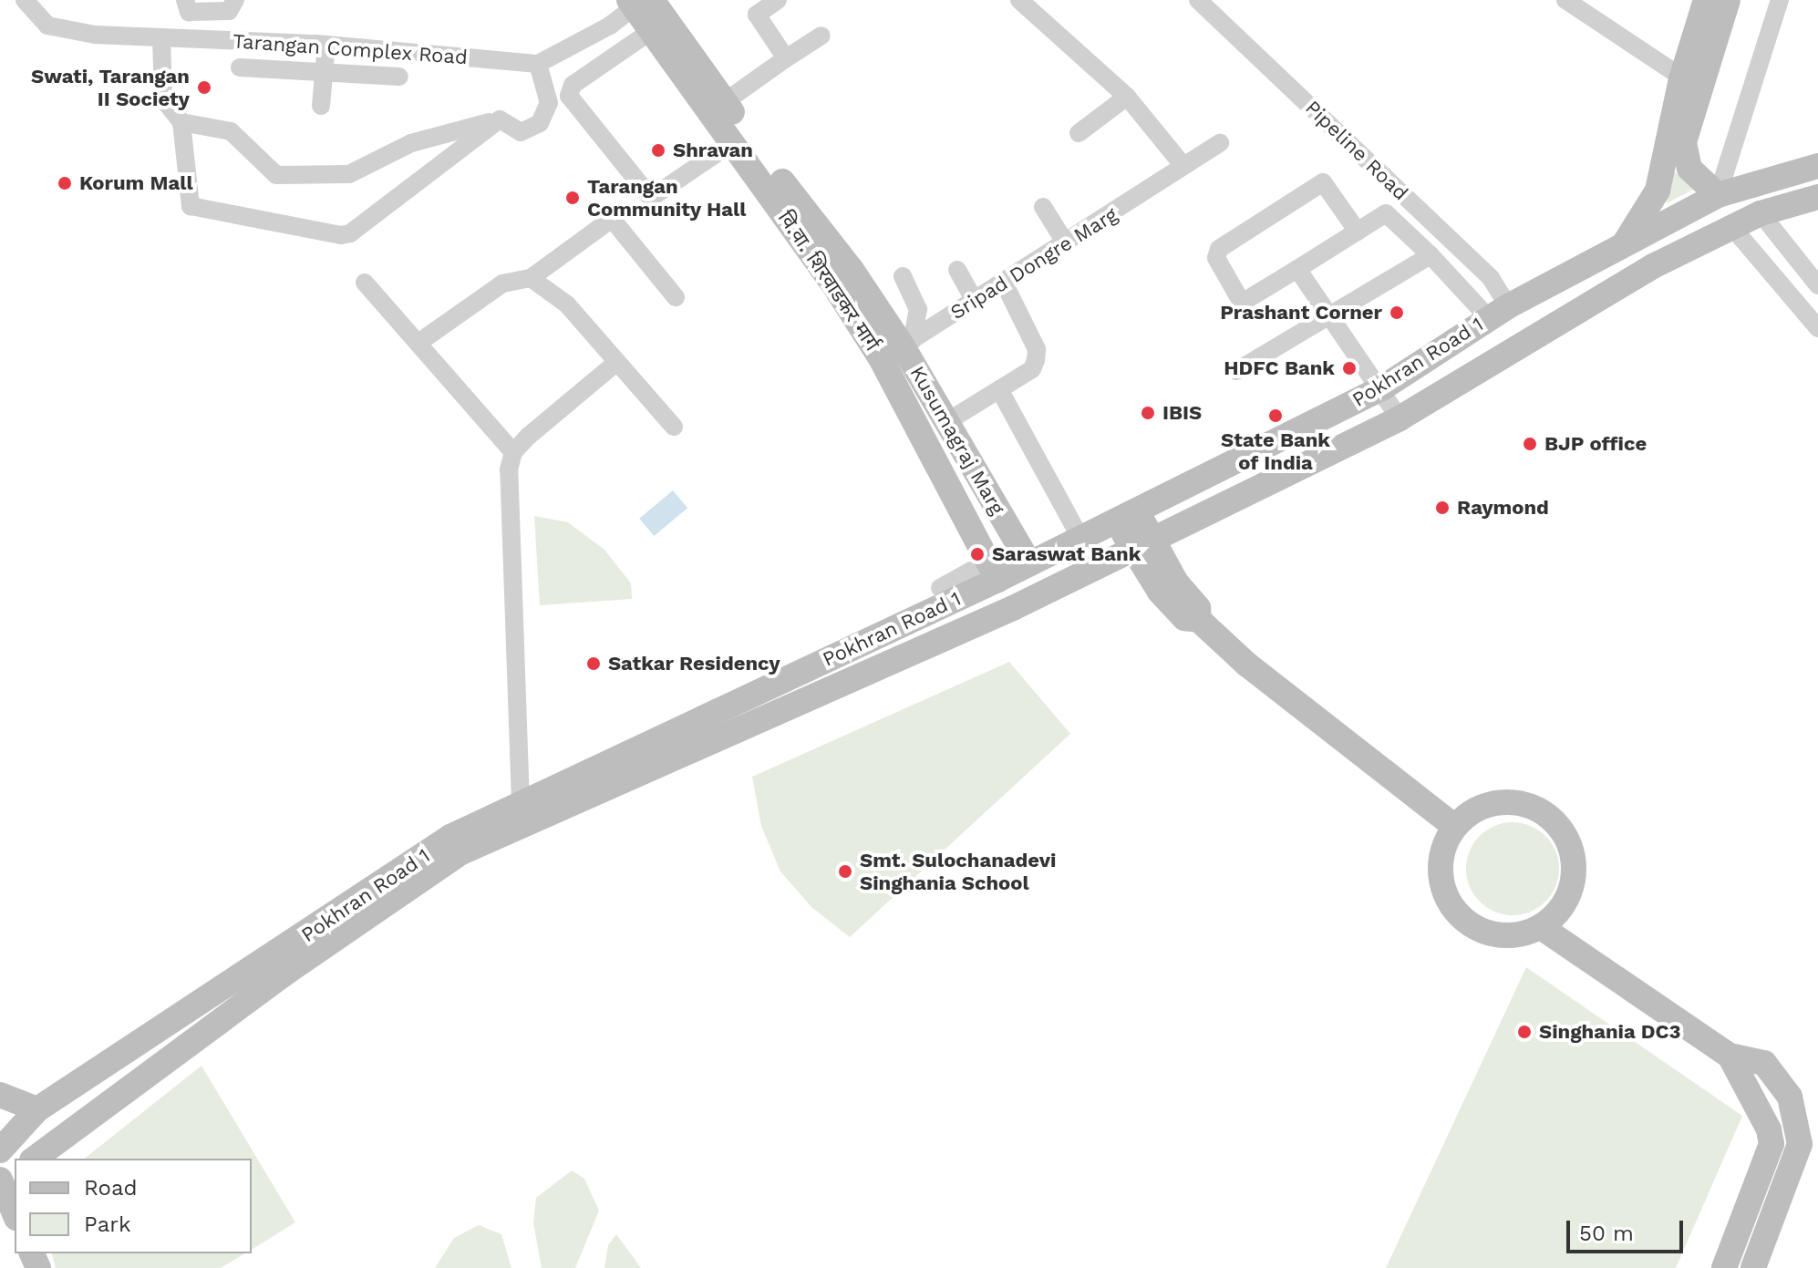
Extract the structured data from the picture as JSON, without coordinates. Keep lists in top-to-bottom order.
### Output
{
  "streets": {
    "main road": ["वि.वा. शिरवाडकर मार्ग", "Pokhran Road 1", "Kusumagraj Marg"],
    "street": ["Tarangan Complex Road", "Pipeline Road", "Sripad Dongre Marg"]
  },
  "crossings": [
    ["Pipeline Road", "Pokhran Road 1"],
    ["Sripad Dongre Marg", "वि.वा. शिरवाडकर मार्ग"],
    ["Sripad Dongre Marg", "Kusumagraj Marg"],
    ["वि.वा. शिरवाडकर मार्ग", "Pokhran Road 1"],
    ["वि.वा. शिरवाडकर मार्ग", "Kusumagraj Marg"],
    ["Pokhran Road 1", "Kusumagraj Marg"]
  ],
  "places": [
    "Swati, Tarangan II Society",
    "Shravan",
    "Korum Mall",
    "Tarangan Community Hall",
    "Prashant Corner",
    "HDFC Bank",
    "IBIS",
    "State Bank of India",
    "BJP office",
    "Raymond",
    "Saraswat Bank",
    "Satkar Residency",
    "Smt. Sulochanadevi Singhania School",
    "Singhania DC3"
  ],
  "legend": ["Road", "Park"],
  "scale_bar": "50 m"
}
